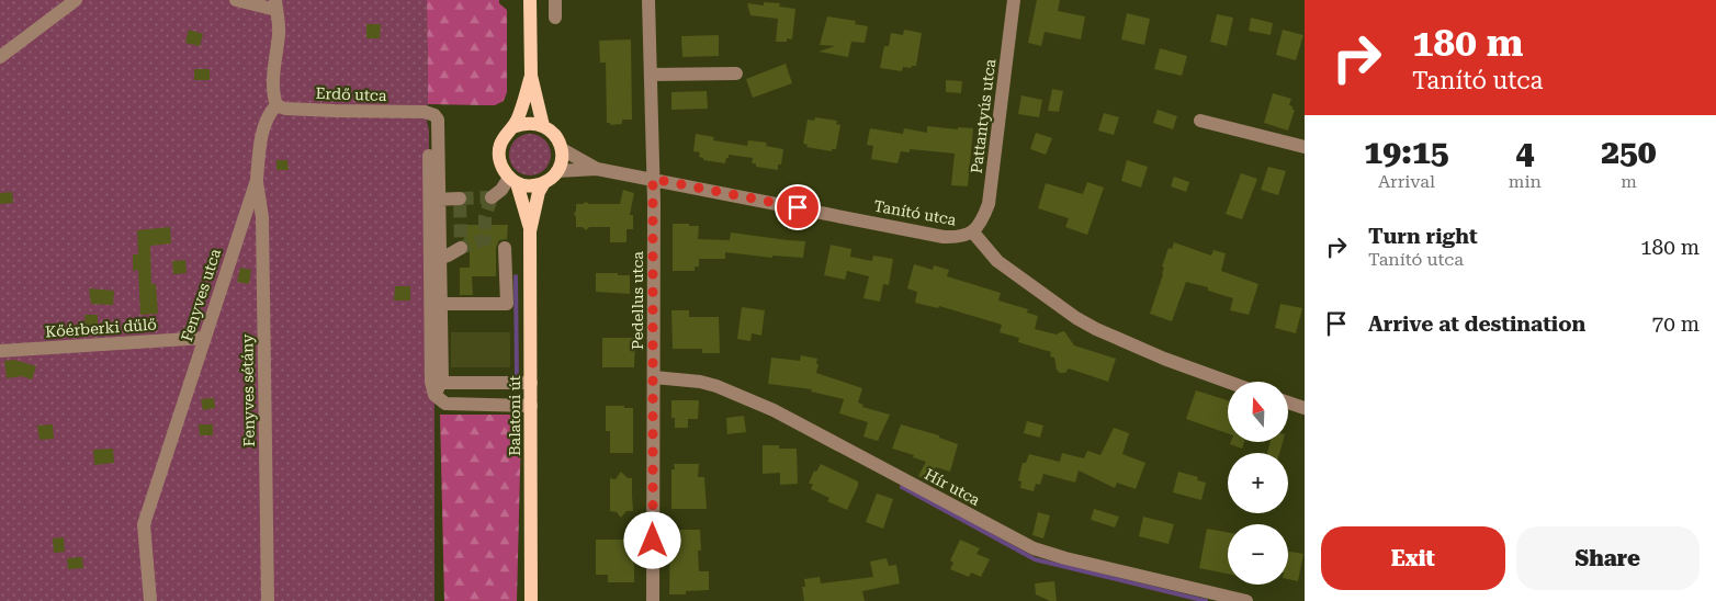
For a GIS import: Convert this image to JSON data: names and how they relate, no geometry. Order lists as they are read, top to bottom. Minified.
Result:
{"streets":{"main road":["Balatoni út"],"street":["Erdő utca","Pattantyús utca","Tanító utca","Fenyves utca","Pedellus utca","Kőérberki dűlő","Fenyves sétány","Hír utca"]},"crossings":[["Erdő utca","Fenyves utca"],["Pattantyús utca","Tanító utca"],["Tanító utca","Pedellus utca"],["Tanító utca","Balatoni út"],["Fenyves utca","Kőérberki dűlő"],["Fenyves utca","Fenyves sétány"],["Pedellus utca","Hír utca"]],"north":"top","page":{"turn":["180 m","Tanító utca"],"eta":["19:15","Arrival","4","min","250","m"],"list":[{"name":"Turn right","note":"Tanító utca","value":"180 m"},{"name":"Arrive at destination","value":"70 m"}],"map_buttons":["+","−"],"buttons":["Exit","Share"]}}
